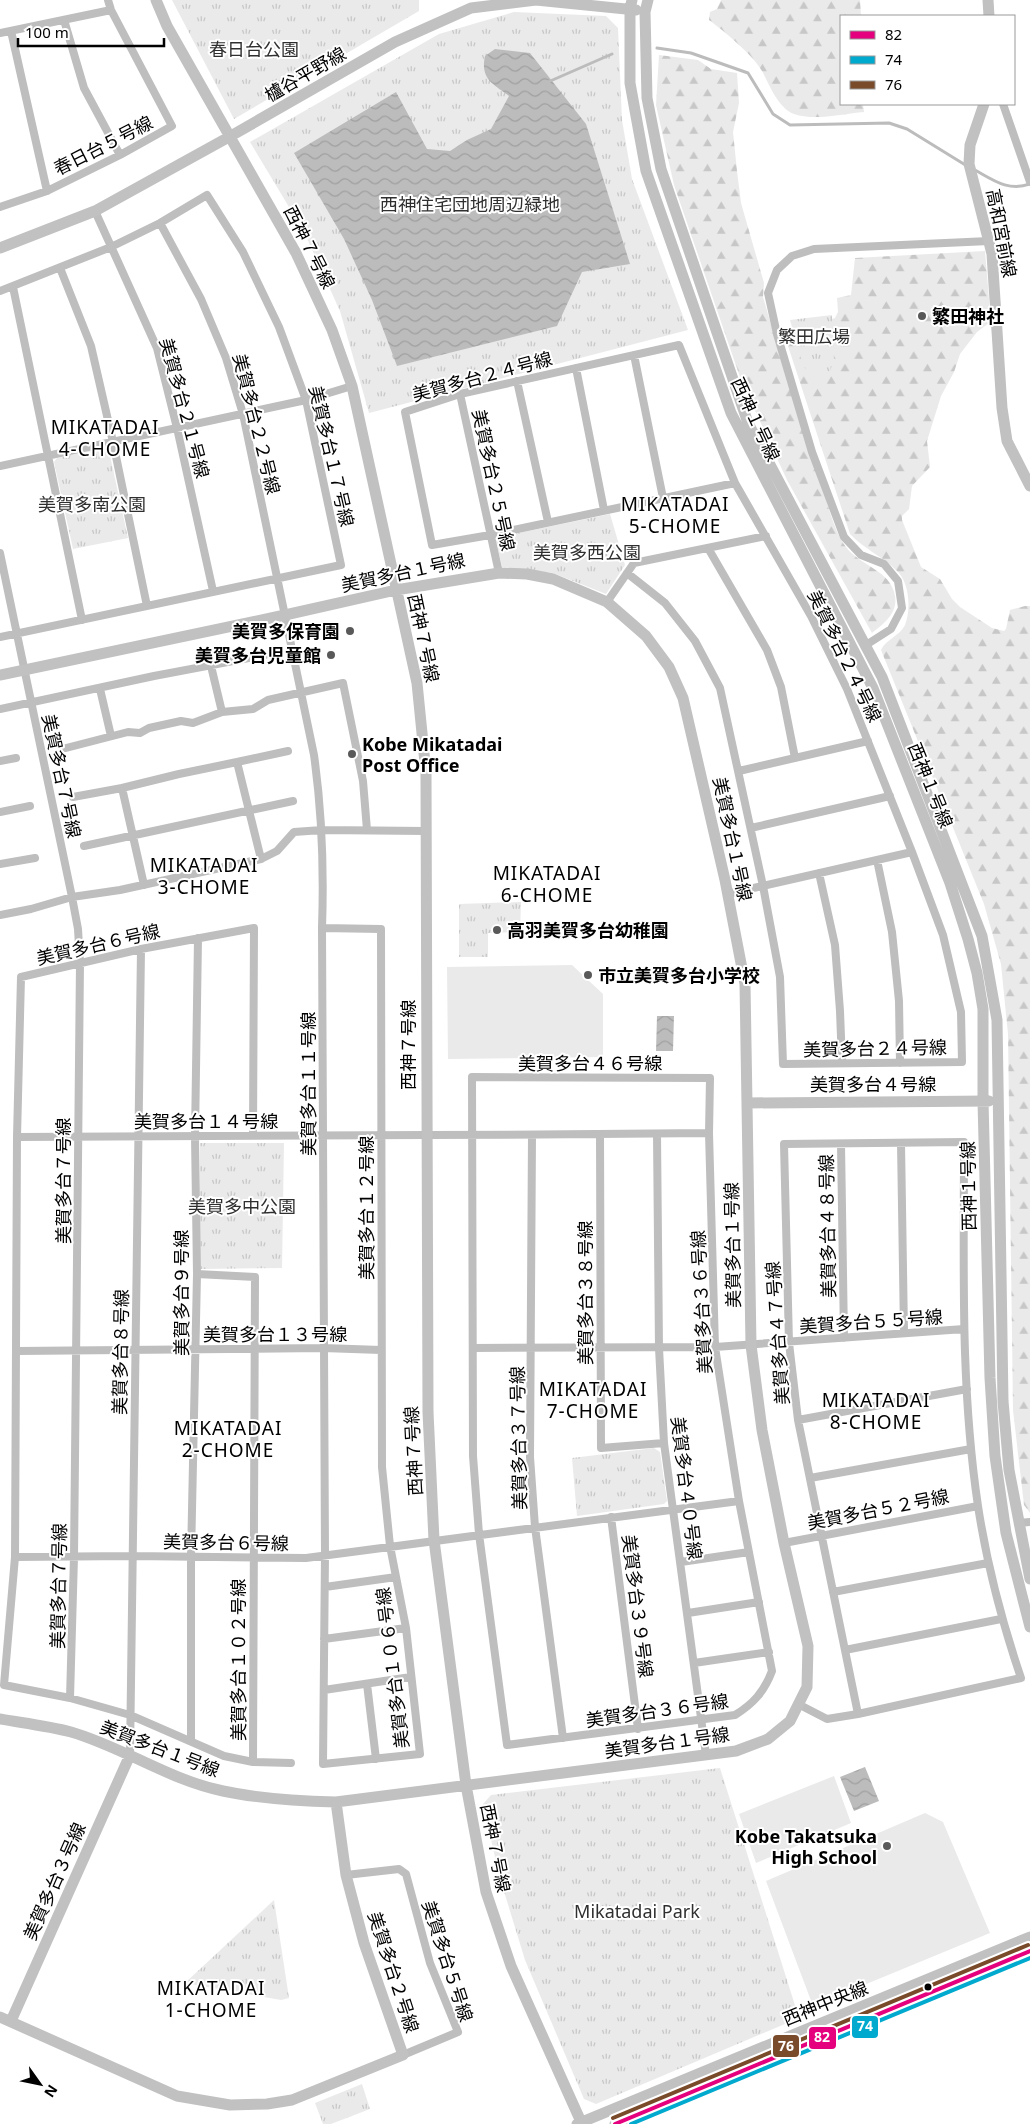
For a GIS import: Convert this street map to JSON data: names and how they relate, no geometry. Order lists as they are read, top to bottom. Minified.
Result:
{"streets":{"street":["櫨谷平野線","春日台５号線","高和宮前線","西神７号線","美賀多台２４号線","美賀多台２１号線","西神１号線","美賀多台２２号線","美賀多台１７号線","美賀多台２５号線","美賀多台１号線","美賀多台７号線","美賀多台６号線","美賀多台４６号線","美賀多台１１号線","美賀多台４号線","美賀多台１４号線","美賀多台１２号線","美賀多台４８号線","美賀多台９号線","美賀多台３８号線","美賀多台３６号線","美賀多台５５号線","美賀多台４７号線","美賀多台１３号線","美賀多台８号線","美賀多台３７号線","美賀多台４０号線","美賀多台５２号線","美賀多台３９号線","美賀多台１０２号線","美賀多台１０６号線","美賀多台３号線","美賀多台５号線","美賀多台２号線","西神中央線"]},"crossings":[["櫨谷平野線","西神７号線"],["櫨谷平野線","美賀多台２１号線"],["櫨谷平野線","西神１号線"],["西神７号線","美賀多台１号線"],["西神７号線","美賀多台６号線"],["西神７号線","美賀多台１４号線"],["西神７号線","西神中央線"],["美賀多台２４号線","美賀多台２５号線"],["美賀多台２１号線","美賀多台１７号線"],["西神１号線","美賀多台４号線"],["美賀多台２２号線","美賀多台１７号線"],["美賀多台２２号線","美賀多台１号線"],["美賀多台２２号線","美賀多台１１号線"],["美賀多台１７号線","美賀多台７号線"],["美賀多台２５号線","美賀多台１号線"],["美賀多台１号線","美賀多台７号線"],["美賀多台１号線","美賀多台１１号線"],["美賀多台１号線","美賀多台４号線"],["美賀多台１号線","美賀多台５５号線"],["美賀多台１号線","美賀多台８号線"],["美賀多台１号線","美賀多台４０号線"],["美賀多台１号線","美賀多台５２号線"],["美賀多台１号線","美賀多台３号線"],["美賀多台１号線","美賀多台２号線"],["美賀多台７号線","美賀多台６号線"],["美賀多台７号線","美賀多台１４号線"],["美賀多台７号線","美賀多台１３号線"],["美賀多台６号線","美賀多台１１号線"],["美賀多台６号線","美賀多台１４号線"],["美賀多台６号線","美賀多台１２号線"],["美賀多台６号線","美賀多台９号線"],["美賀多台６号線","美賀多台３６号線"],["美賀多台６号線","美賀多台１３号線"],["美賀多台６号線","美賀多台８号線"],["美賀多台６号線","美賀多台３７号線"],["美賀多台６号線","美賀多台４０号線"],["美賀多台６号線","美賀多台３９号線"],["美賀多台６号線","美賀多台１０２号線"],["美賀多台６号線","美賀多台１０６号線"],["美賀多台４６号線","美賀多台３６号線"],["美賀多台１１号線","美賀多台１４号線"],["美賀多台１１号線","美賀多台１２号線"],["美賀多台１１号線","美賀多台１３号線"],["美賀多台１１号線","美賀多台１０６号線"],["美賀多台１４号線","美賀多台１２号線"],["美賀多台１４号線","美賀多台９号線"],["美賀多台１４号線","美賀多台８号線"],["美賀多台１２号線","美賀多台１３号線"],["美賀多台１２号線","美賀多台１０６号線"],["美賀多台４８号線","美賀多台５５号線"],["美賀多台４８号線","美賀多台４７号線"],["美賀多台９号線","美賀多台１３号線"],["美賀多台９号線","美賀多台１０２号線"],["美賀多台３８号線","美賀多台５５号線"],["美賀多台３８号線","美賀多台４０号線"],["美賀多台３６号線","美賀多台５５号線"],["美賀多台３６号線","美賀多台３７号線"],["美賀多台３６号線","美賀多台４０号線"],["美賀多台３６号線","美賀多台３９号線"],["美賀多台５５号線","美賀多台４７号線"],["美賀多台５５号線","美賀多台３７号線"],["美賀多台５５号線","美賀多台４０号線"],["美賀多台４７号線","美賀多台５２号線"],["美賀多台１３号線","美賀多台８号線"],["美賀多台１３号線","美賀多台１０２号線"],["美賀多台８号線","美賀多台１０２号線"],["美賀多台８号線","美賀多台３号線"],["美賀多台３号線","美賀多台２号線"],["美賀多台５号線","美賀多台２号線"]],"districts":["MIKATADAI 4-CHOME","MIKATADAI 5-CHOME","MIKATADAI 3-CHOME","MIKATADAI 6-CHOME","MIKATADAI 7-CHOME","MIKATADAI 8-CHOME","MIKATADAI 2-CHOME","MIKATADAI 1-CHOME"],"parks":["春日台公園","西神住宅団地周辺緑地","繁田広場","美賀多南公園","美賀多西公園","美賀多中公園","Mikatadai Park"],"places":["繁田神社","美賀多保育園","美賀多台児童館","Kobe Mikatadai Post Office","高羽美賀多台幼稚園","市立美賀多台小学校","Kobe Takatsuka High School"],"lines":["transit line 76","transit line 82","transit line 74"],"legend":["82","74","76"],"scale_bar":"100 m","north":"bottom right"}
